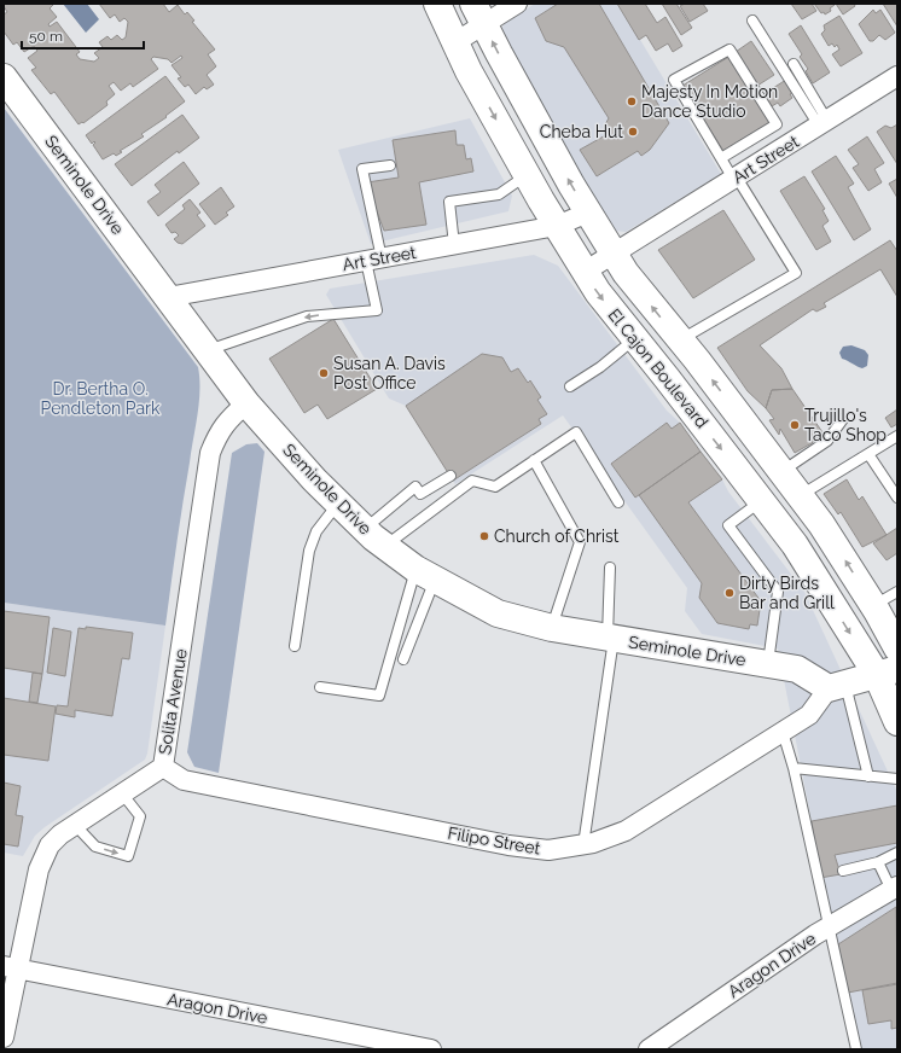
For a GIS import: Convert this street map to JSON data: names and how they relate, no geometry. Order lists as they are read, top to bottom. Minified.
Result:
{"streets":{"main road":["Seminole Drive","El Cajon Boulevard"],"street":["Art Street","Solita Avenue","Filipo Street","Aragon Drive"]},"crossings":[["Art Street","Seminole Drive"],["Art Street","El Cajon Boulevard"],["Seminole Drive","Solita Avenue"],["Seminole Drive","Filipo Street"],["Solita Avenue","Filipo Street"],["Solita Avenue","Aragon Drive"]],"parks":["Dr. Bertha O. Pendleton Park"],"places":["Majesty In Motion Dance Studio","Cheba Hut","Susan A. Davis Post Office","Trujillo's Taco Shop","Church of Christ","Dirty Birds Bar and Grill"],"scale_bar":"50 m"}
